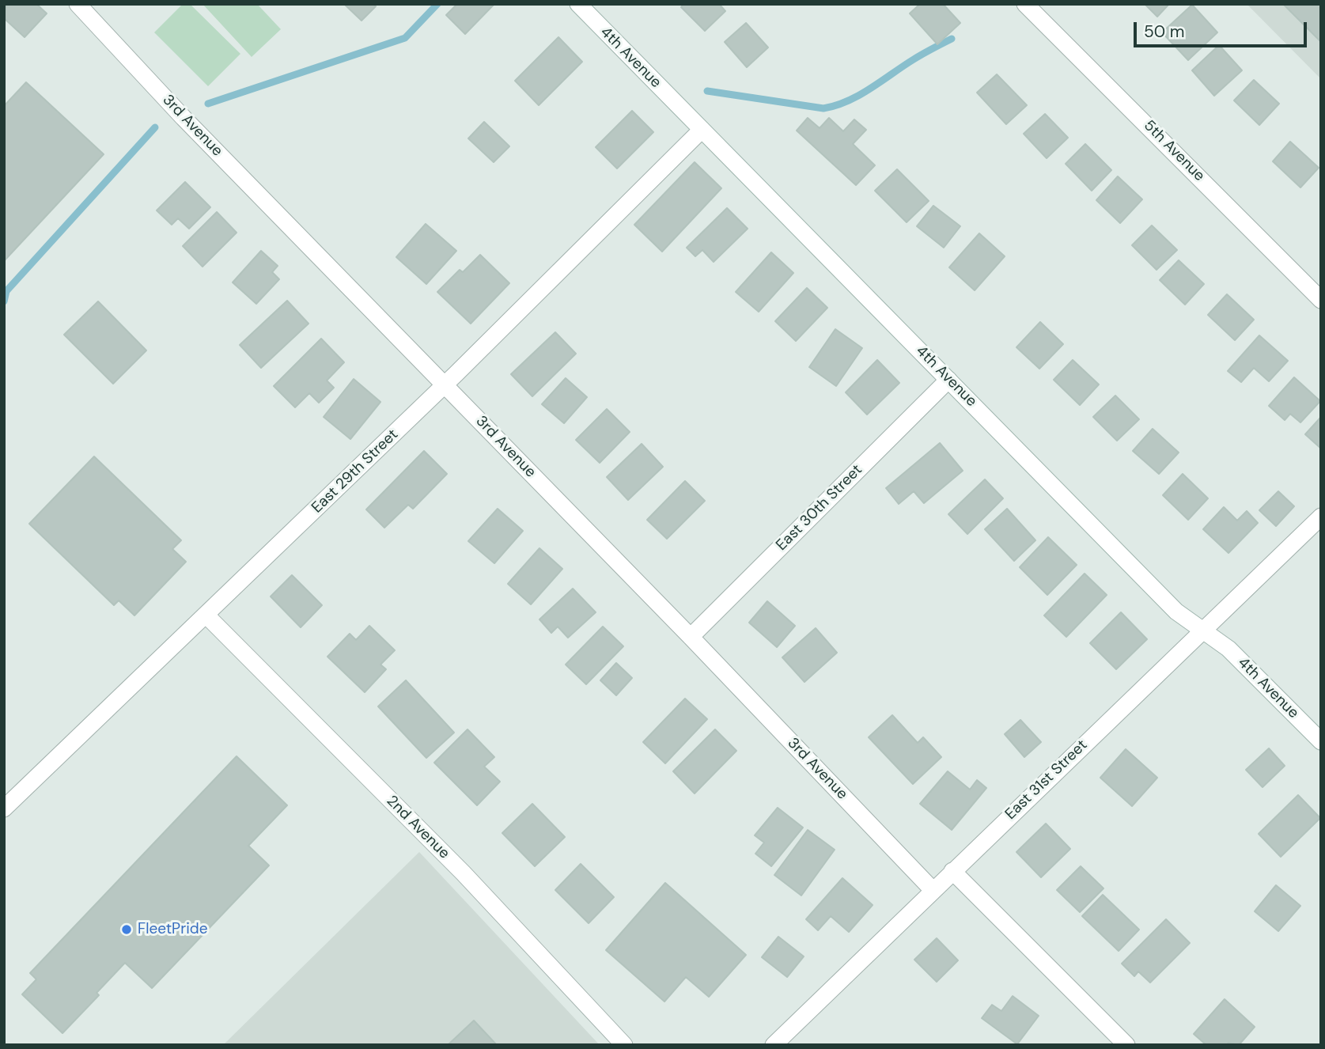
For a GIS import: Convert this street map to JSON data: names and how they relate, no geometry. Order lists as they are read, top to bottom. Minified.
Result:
{"streets":{"street":["4th Avenue","3rd Avenue","5th Avenue","East 29th Street","East 30th Street","East 31st Street","2nd Avenue"]},"crossings":[["4th Avenue","East 29th Street"],["4th Avenue","East 30th Street"],["4th Avenue","East 31st Street"],["3rd Avenue","East 29th Street"],["3rd Avenue","East 30th Street"],["3rd Avenue","East 31st Street"],["East 29th Street","2nd Avenue"]],"places":["FleetPride"],"scale_bar":"50 m"}
